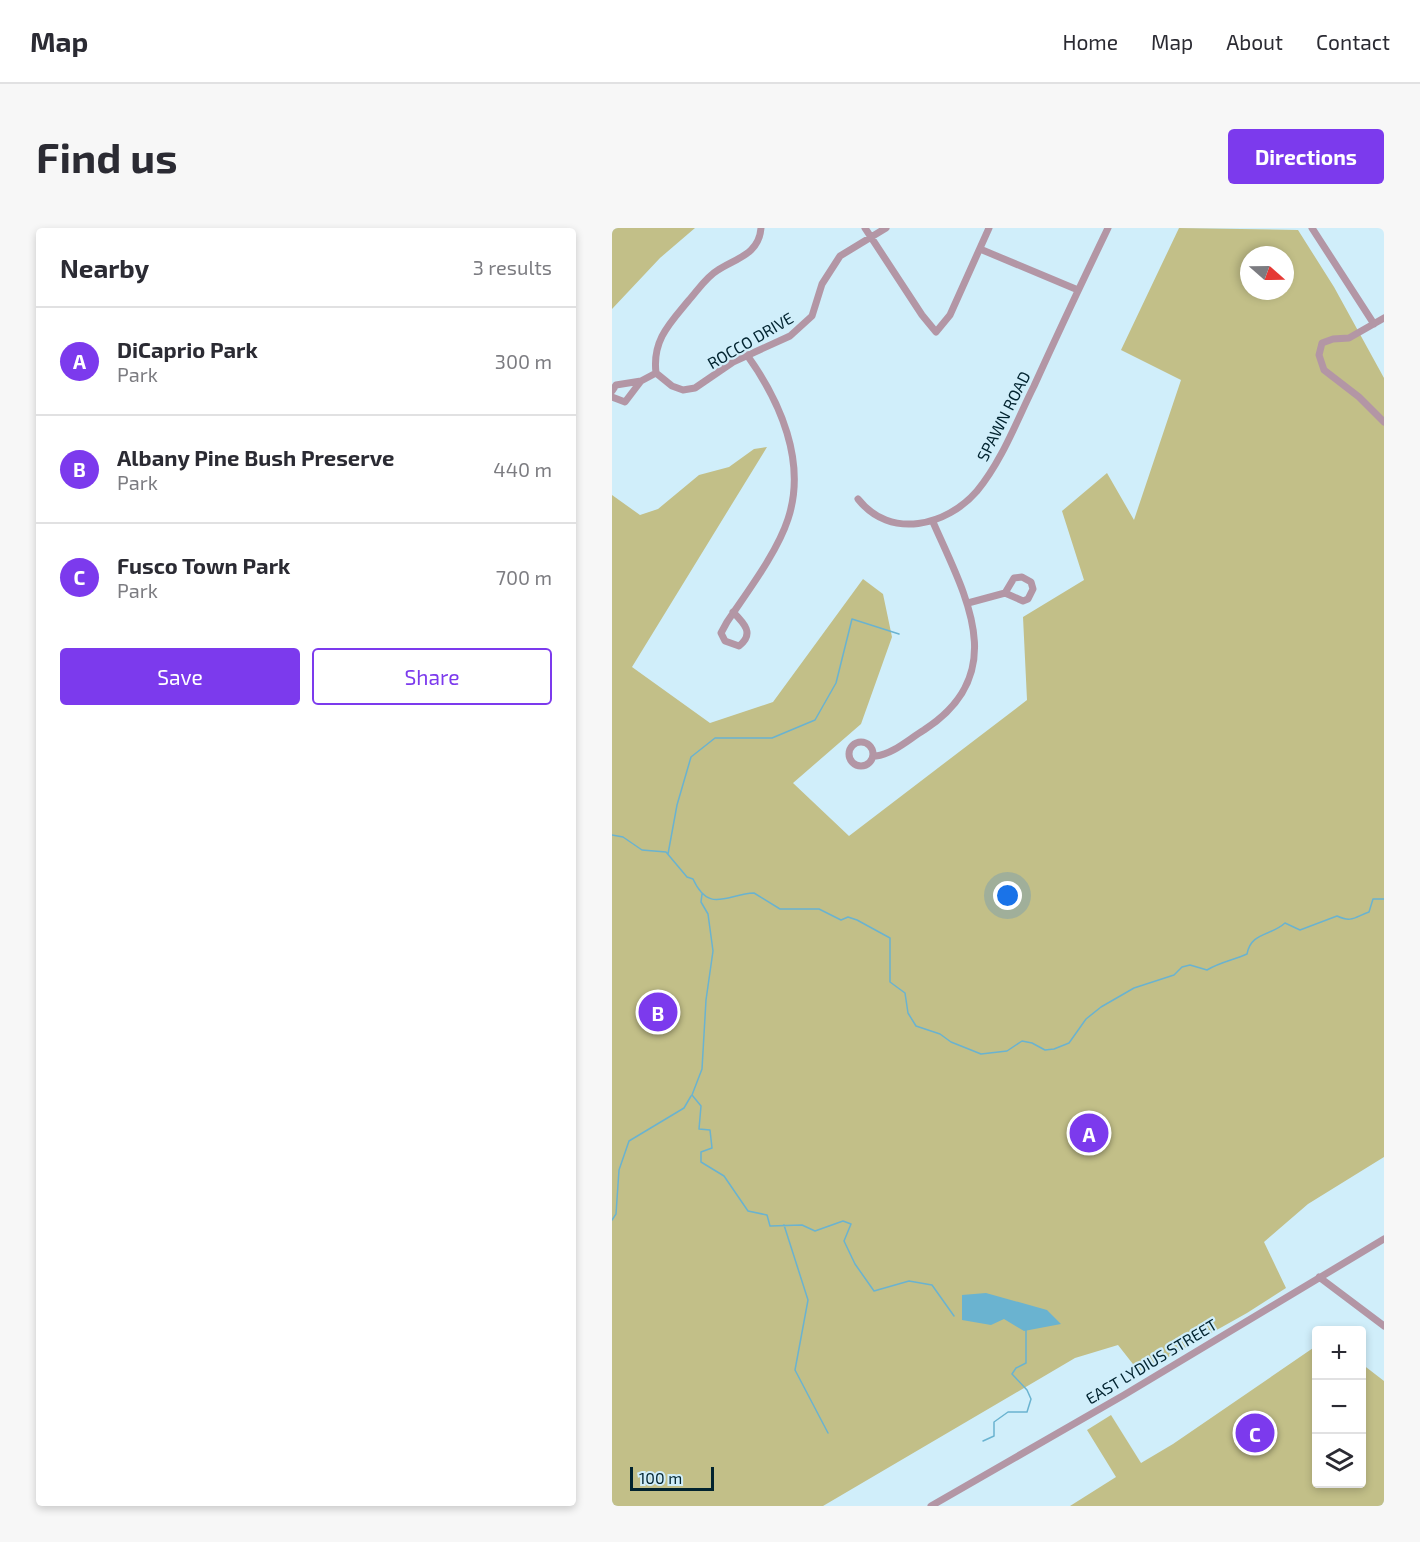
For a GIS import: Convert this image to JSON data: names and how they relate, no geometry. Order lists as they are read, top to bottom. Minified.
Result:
{"streets":{"street":["ROCCO DRIVE","SPAWN ROAD","EAST LYDIUS STREET"]},"scale_bar":"100 m","north":"right","page":{"header":"Map","nav":["Home","Map","About","Contact"],"buttons":["Directions",["Save","Share"]],"title":"Find us","heading":["Nearby","3 results"],"list":[{"mark":"A","name":"DiCaprio Park","note":"Park","value":"300 m"},{"mark":"B","name":"Albany Pine Bush Preserve","note":"Park","value":"440 m"},{"mark":"C","name":"Fusco Town Park","note":"Park","value":"700 m"}],"pins":["B","A","C"],"map_buttons":["+","−"],"scale":"100 m"}}
